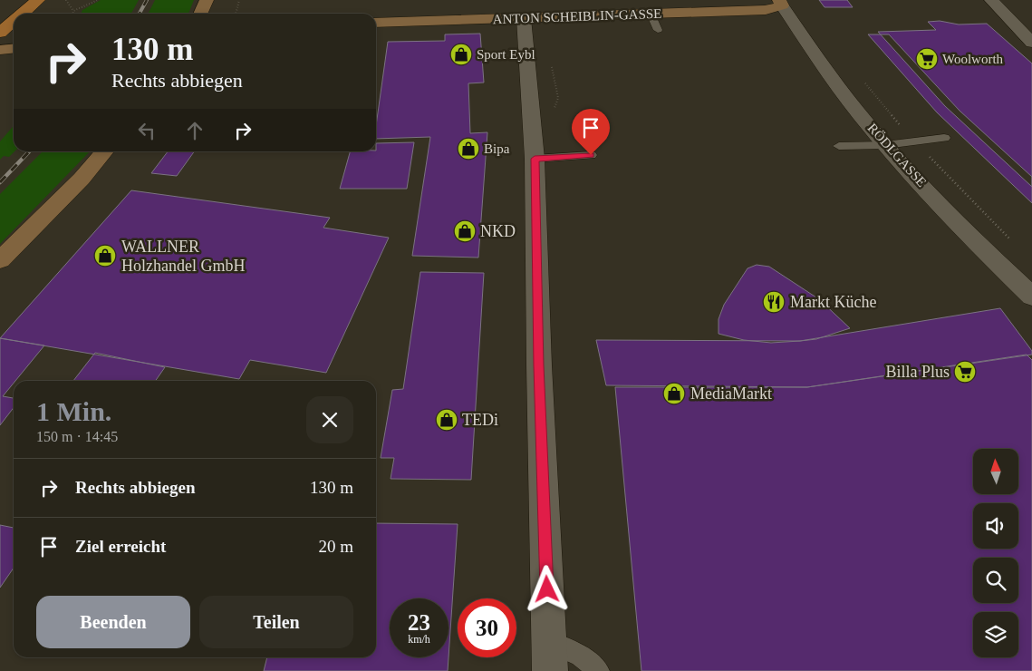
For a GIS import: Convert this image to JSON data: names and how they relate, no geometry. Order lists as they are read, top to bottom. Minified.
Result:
{"streets":{"street":["ANTON SCHEIBLIN-GASSE","RÖDLGASSE"]},"crossings":[["ANTON SCHEIBLIN-GASSE","RÖDLGASSE"]],"places":{"shop":["Sport Eybl","Bipa","NKD","WALLNER Holzhandel GmbH","MediaMarkt","TEDi"],"supermarket":["Woolworth","Billa Plus"],"restaurant":["Markt Küche"]},"north":"top","page":{"turn":["130 m","Rechts abbiegen"],"heading":["1 Min.","150 m · 14:45"],"list":[{"name":"Rechts abbiegen","value":"130 m"},{"name":"Ziel erreicht","value":"20 m"}],"buttons":["Beenden","Teilen"],"speed":"23 km/h","limit":"30"}}
